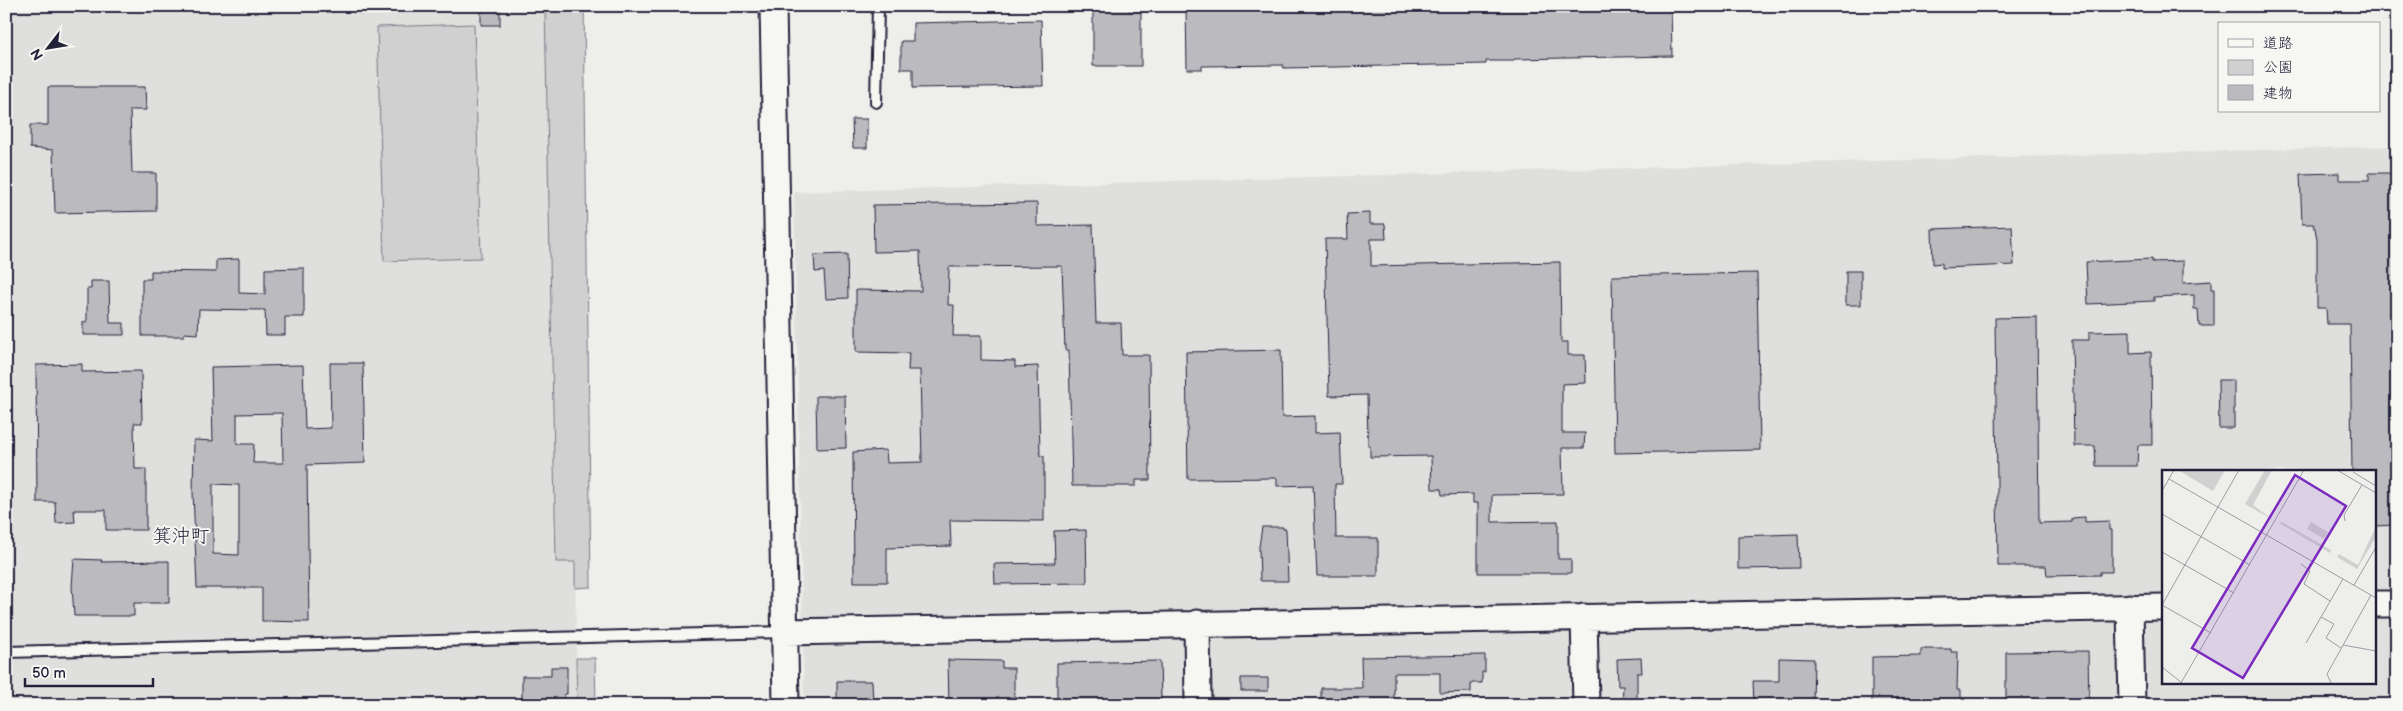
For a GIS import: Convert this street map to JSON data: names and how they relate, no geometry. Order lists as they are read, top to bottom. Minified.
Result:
{"districts":["箕沖町"],"legend":["道路","公園","建物"],"scale_bar":"50 m","north":"bottom left"}
